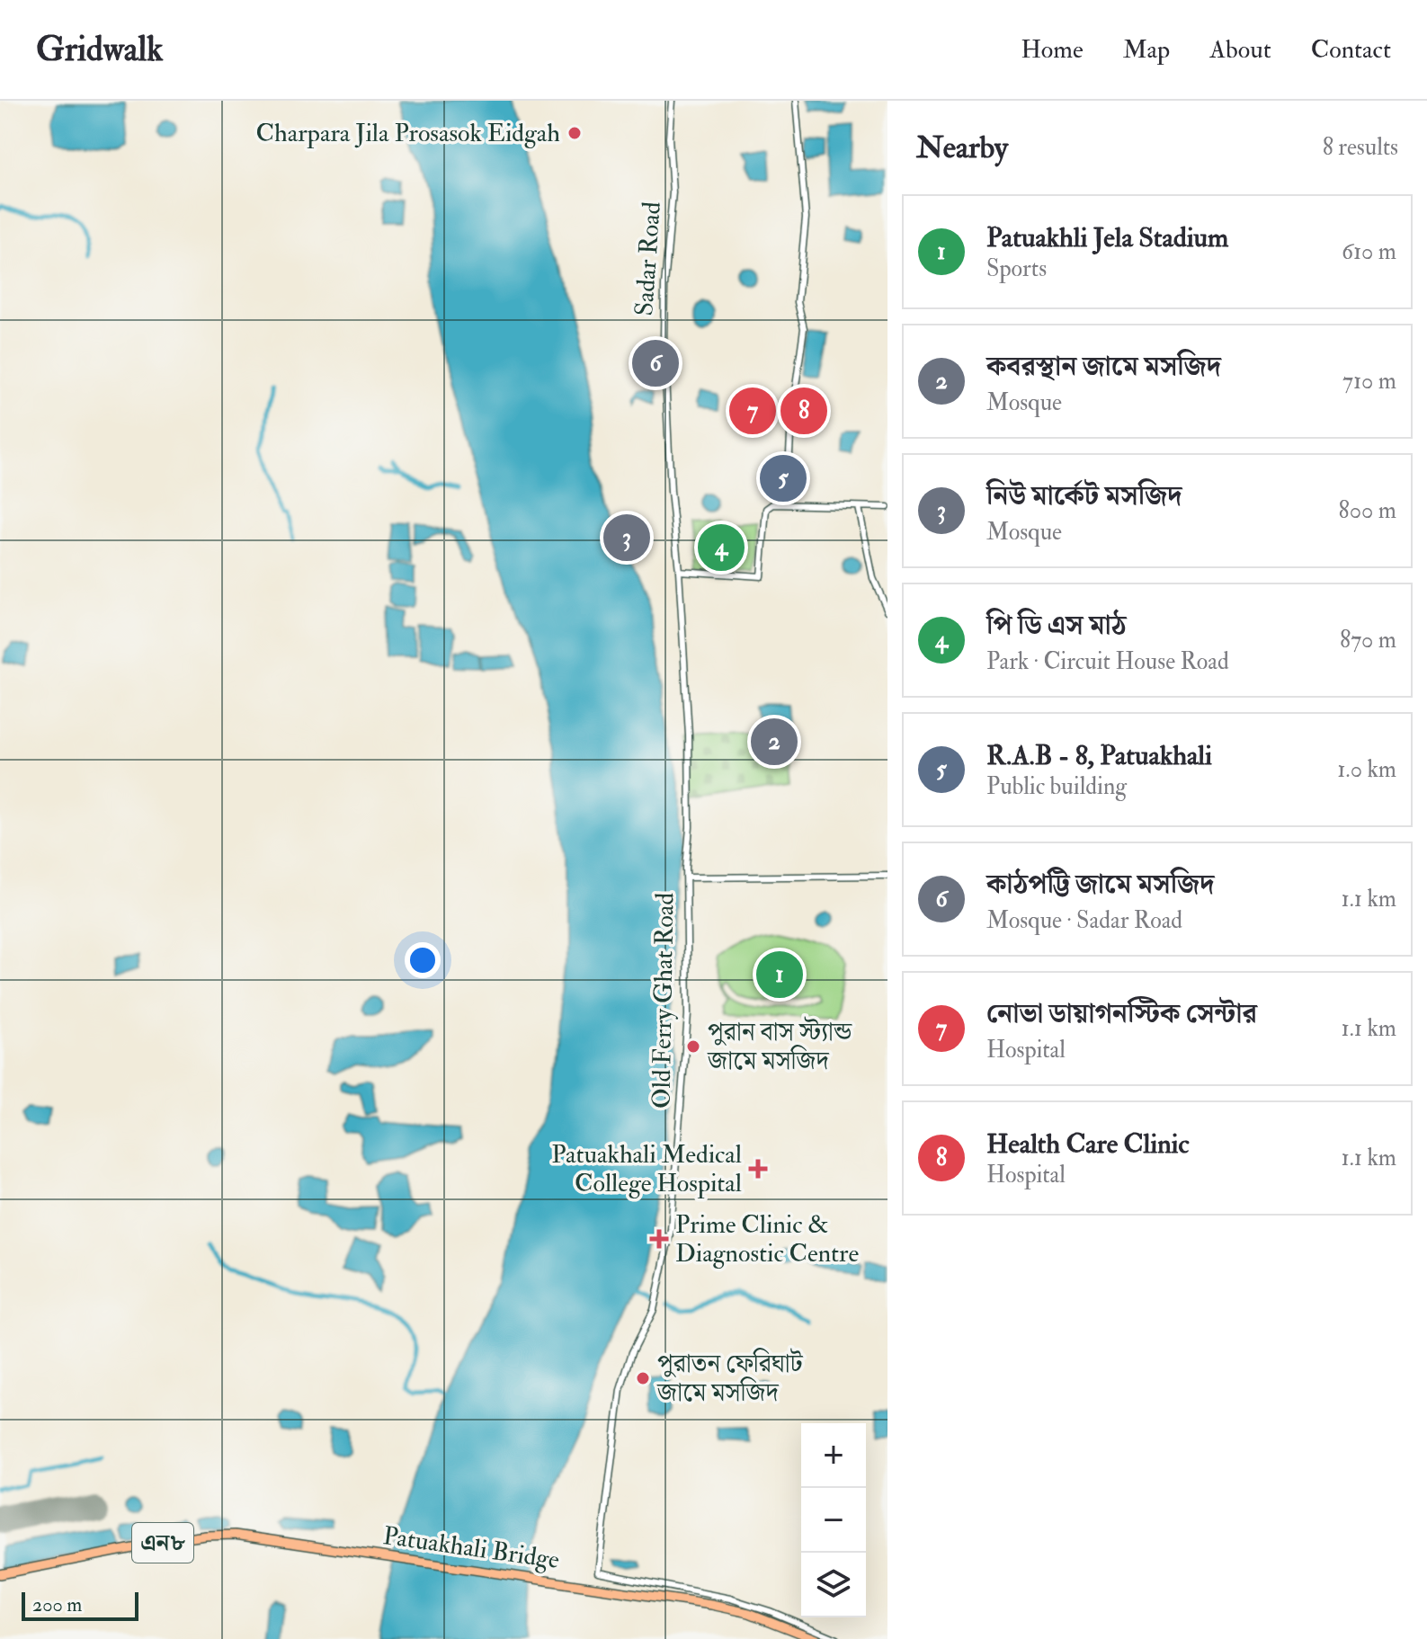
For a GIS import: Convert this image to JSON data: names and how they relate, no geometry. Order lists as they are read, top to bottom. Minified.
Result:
{"streets":{"highway":["এন৮","Patuakhali Bridge"],"street":["Sadar Road","Old Ferry Ghat Road"]},"crossings":[["Sadar Road","Old Ferry Ghat Road"]],"places":{"other":["Charpara Jila Prosasok Eidgah","পুরান বাস স্ট্যান্ড জামে মসজিদ","পুরাতন ফেরিঘাট জামে মসজিদ"],"health":["Patuakhali Medical College Hospital","Prime Clinic & Diagnostic Centre"]},"scale_bar":"200 m","page":{"header":"Gridwalk","nav":["Home","Map","About","Contact"],"heading":["Nearby","8 results"],"list":[{"mark":"1","name":"Patuakhli Jela Stadium","note":"Sports","value":"610 m"},{"mark":"2","name":"কবরস্থান জামে মসজিদ","note":"Mosque","value":"710 m"},{"mark":"3","name":"নিউ মার্কেট মসজিদ","note":"Mosque","value":"800 m"},{"mark":"4","name":"পি ডি এস মাঠ","note":"Park · Circuit House Road","value":"870 m"},{"mark":"5","name":"R.A.B - 8, Patuakhali","note":"Public building","value":"1.0 km"},{"mark":"6","name":"কাঠপট্টি জামে মসজিদ","note":"Mosque · Sadar Road","value":"1.1 km"},{"mark":"7","name":"নোভা ডায়াগনস্টিক সেন্টার","note":"Hospital","value":"1.1 km"},{"mark":"8","name":"Health Care Clinic","note":"Hospital","value":"1.1 km"}],"pins":["6","7","8","5","3","4","2","1"],"map_buttons":["+","−"],"scale":"200 m"}}
